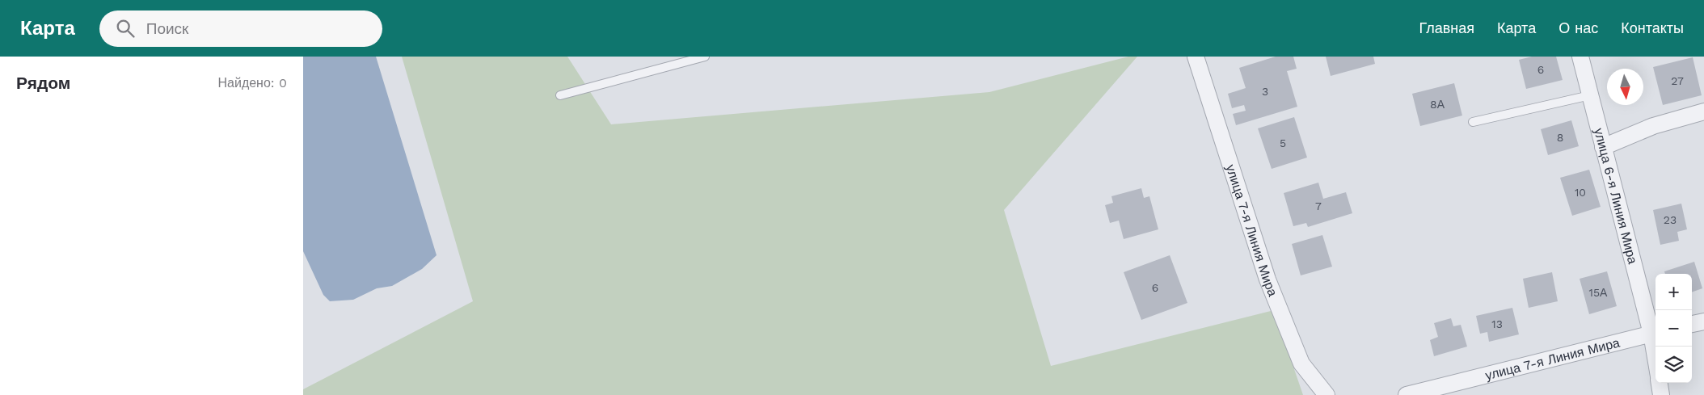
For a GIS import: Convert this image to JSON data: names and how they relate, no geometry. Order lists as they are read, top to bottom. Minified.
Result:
{"streets":{"street":["улица 6-я Линия Мира","улица 7-я Линия Мира"]},"crossings":[["улица 6-я Линия Мира","улица 7-я Линия Мира"]],"house_numbers":["6","27","3","8А","8","5","10","7","23","6","15А","13"],"north":"bottom","page":{"header":"Карта","search":"Поиск","nav":["Главная","Карта","О нас","Контакты"],"heading":["Рядом","Найдено: 0"],"map_buttons":["+","−"]}}
